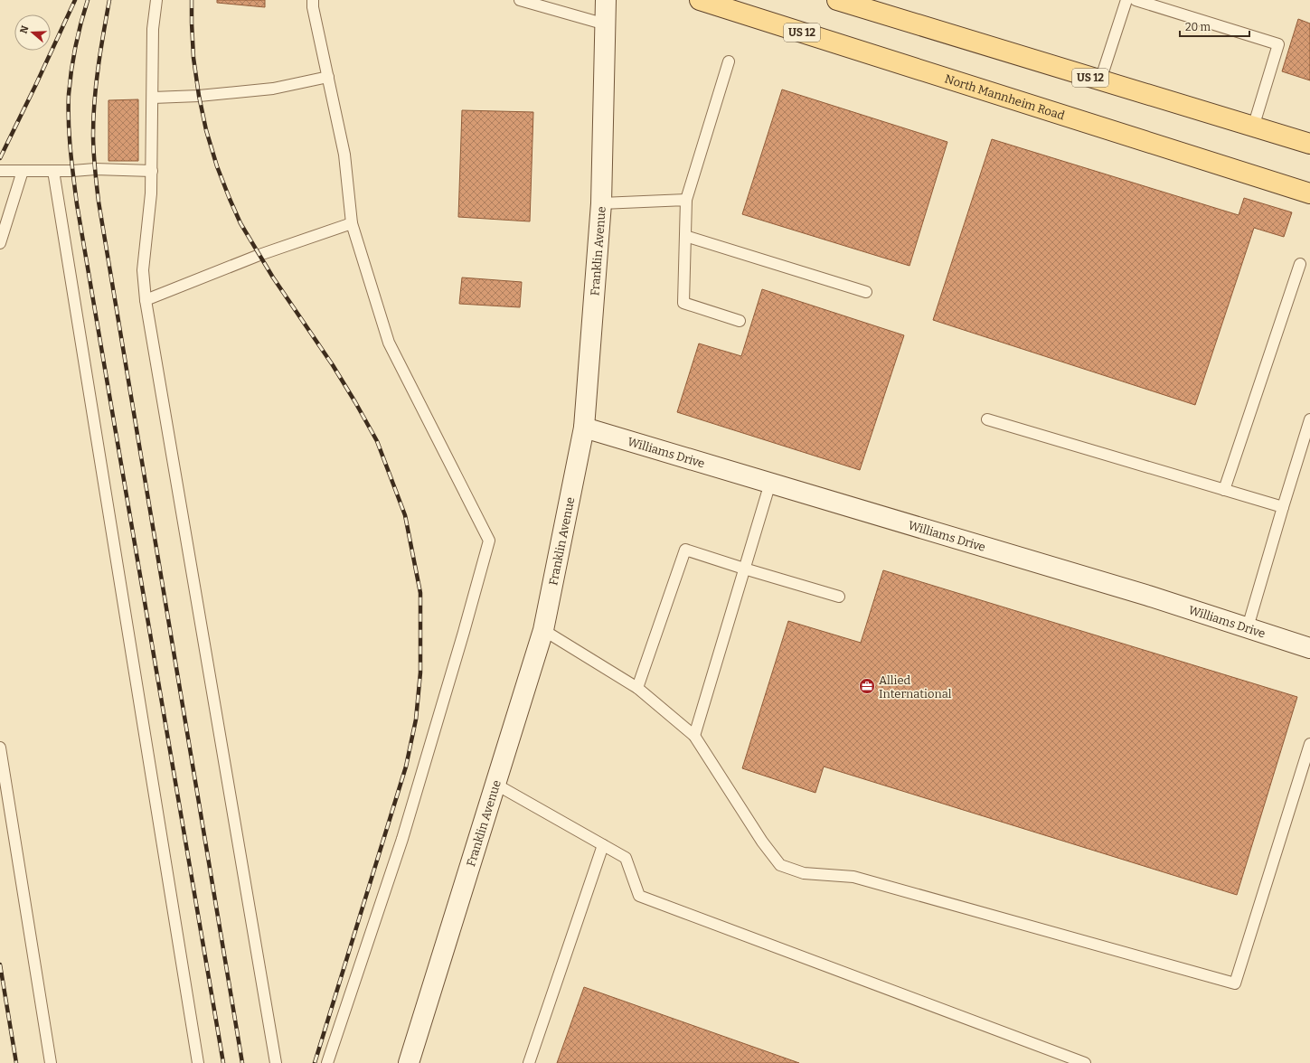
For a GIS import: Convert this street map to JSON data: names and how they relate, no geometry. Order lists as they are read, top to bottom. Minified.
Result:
{"streets":{"main road":["US 12","North Mannheim Road","Franklin Avenue","Williams Drive"]},"crossings":[["Franklin Avenue","Williams Drive"]],"places":{"office":["Allied International"]},"scale_bar":"20 m","north":"left"}
